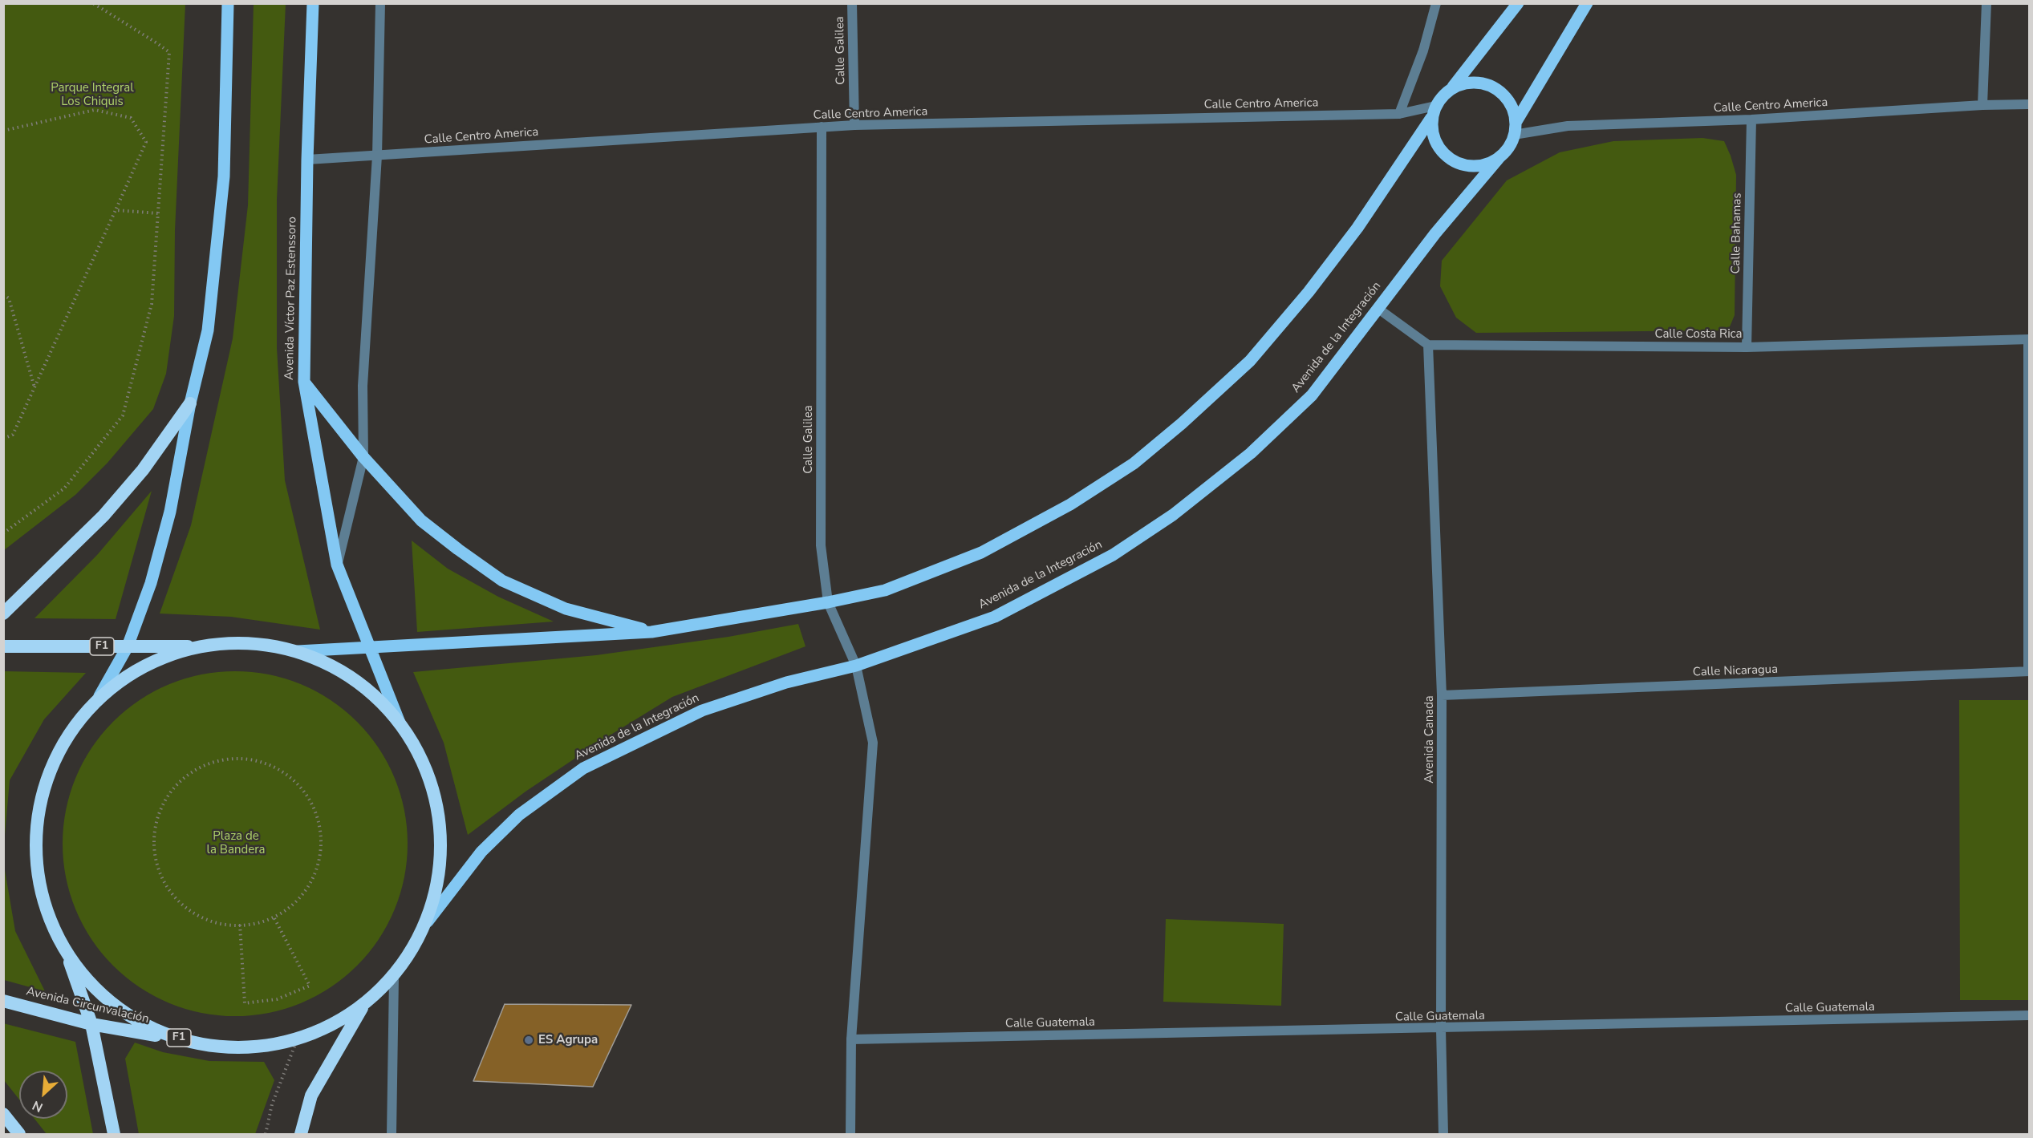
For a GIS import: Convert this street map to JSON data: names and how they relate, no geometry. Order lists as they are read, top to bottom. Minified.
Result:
{"streets":{"highway":["F1","Avenida Circunvalación"],"main road":["Avenida Víctor Paz Estenssoro","Avenida de la Integración"],"street":["Calle Galilea","Calle Centro America","Calle Bahamas","Calle Costa Rica","Calle Nicaragua","Avenida Canada","Calle Guatemala"]},"crossings":[["Calle Galilea","Calle Centro America"],["Calle Galilea","Avenida de la Integración"],["Calle Galilea","Calle Guatemala"],["Calle Centro America","Calle Bahamas"],["Calle Centro America","Avenida Víctor Paz Estenssoro"],["Calle Centro America","Avenida de la Integración"],["Calle Bahamas","Calle Costa Rica"],["Avenida Víctor Paz Estenssoro","F1"],["Calle Costa Rica","Avenida Canada"],["Avenida de la Integración","F1"],["F1","Avenida Circunvalación"],["Calle Nicaragua","Avenida Canada"],["Avenida Canada","Calle Guatemala"]],"parks":["Parque Integral Los Chiquis","Plaza de la Bandera"],"places":["ES Agrupa"],"north":"bottom left"}
